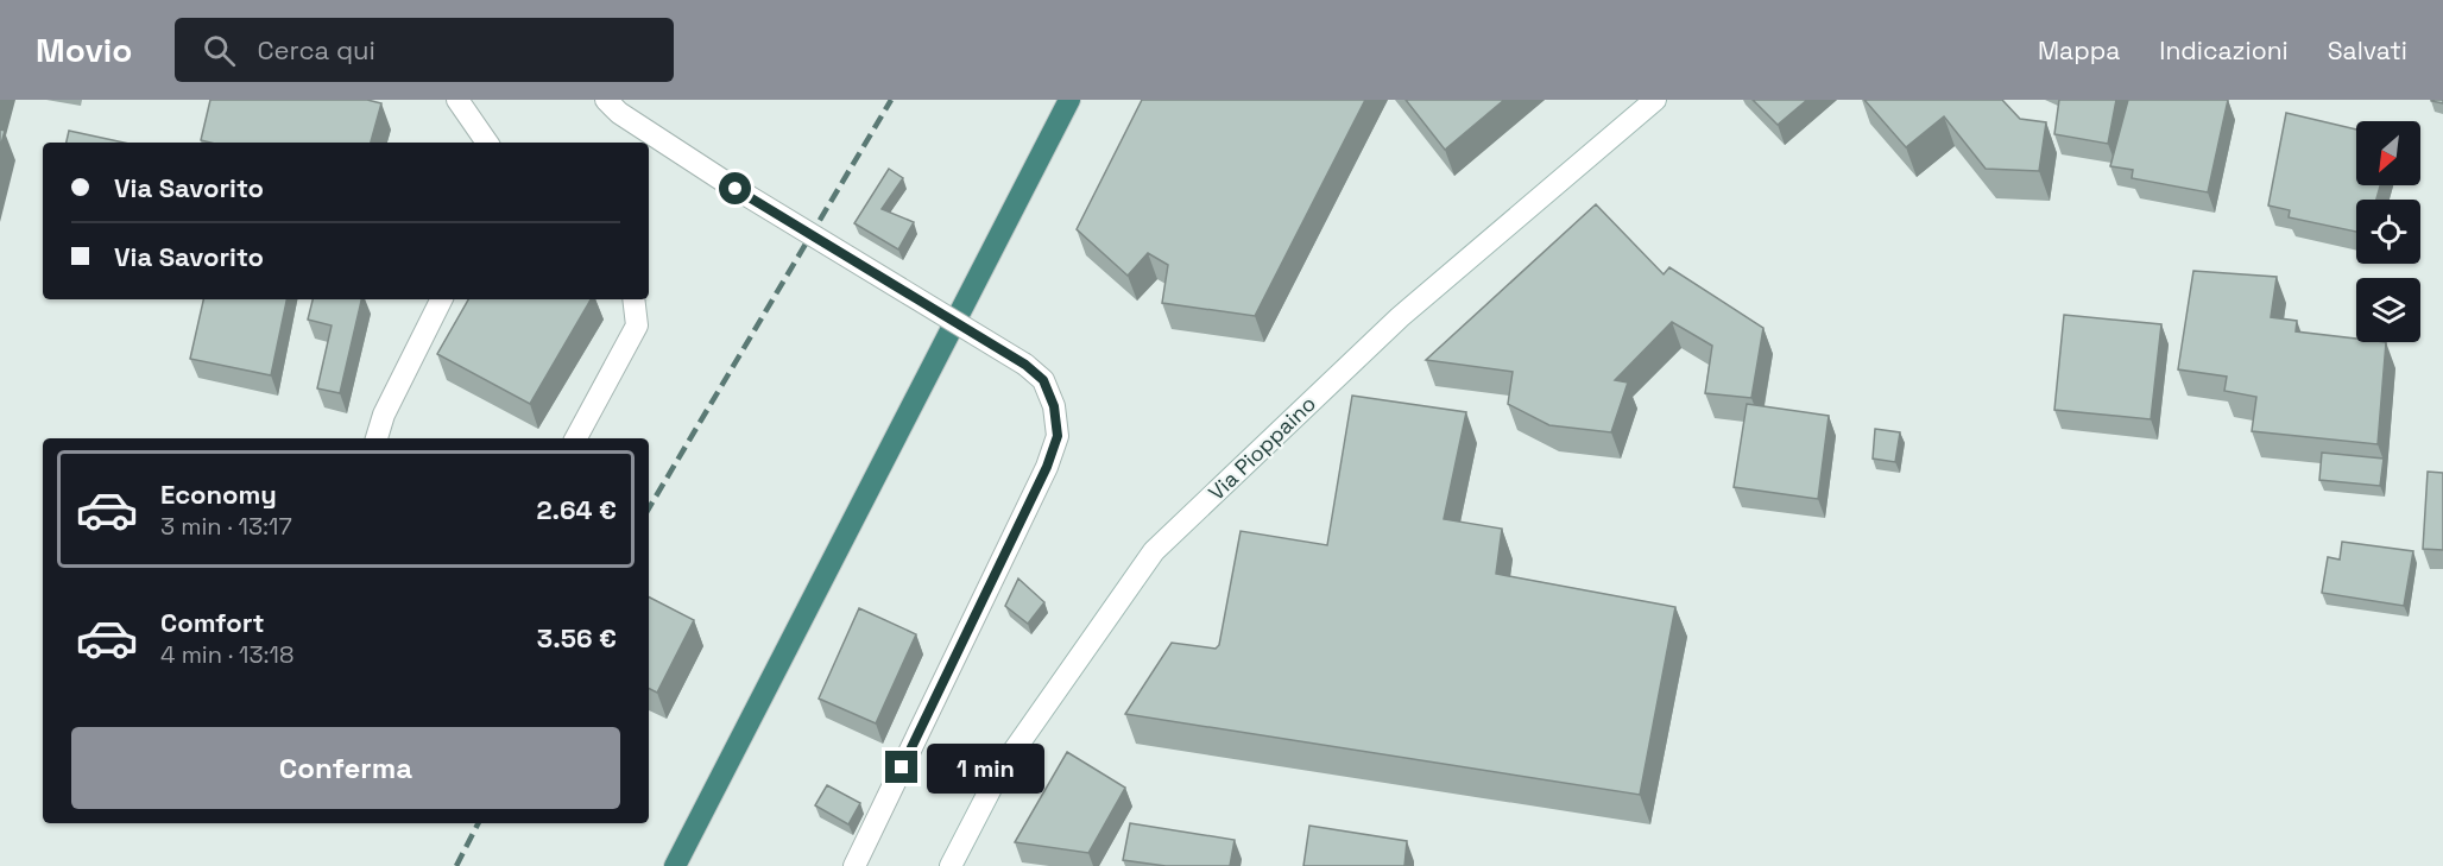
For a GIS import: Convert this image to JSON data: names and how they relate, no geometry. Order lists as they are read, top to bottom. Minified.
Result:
{"streets":{"street":["Via Pioppaino"]},"north":"bottom left","page":{"header":"Movio","search":"Cerca qui","nav":["Mappa","Indicazioni","Salvati"],"banner":["Via Savorito","Via Savorito"],"list":[{"name":"Economy","note":"3 min · 13:17","value":"2.64 €"},{"name":"Comfort","note":"4 min · 13:18","value":"3.56 €"}],"buttons":"Conferma","bubble":"1 min"}}
